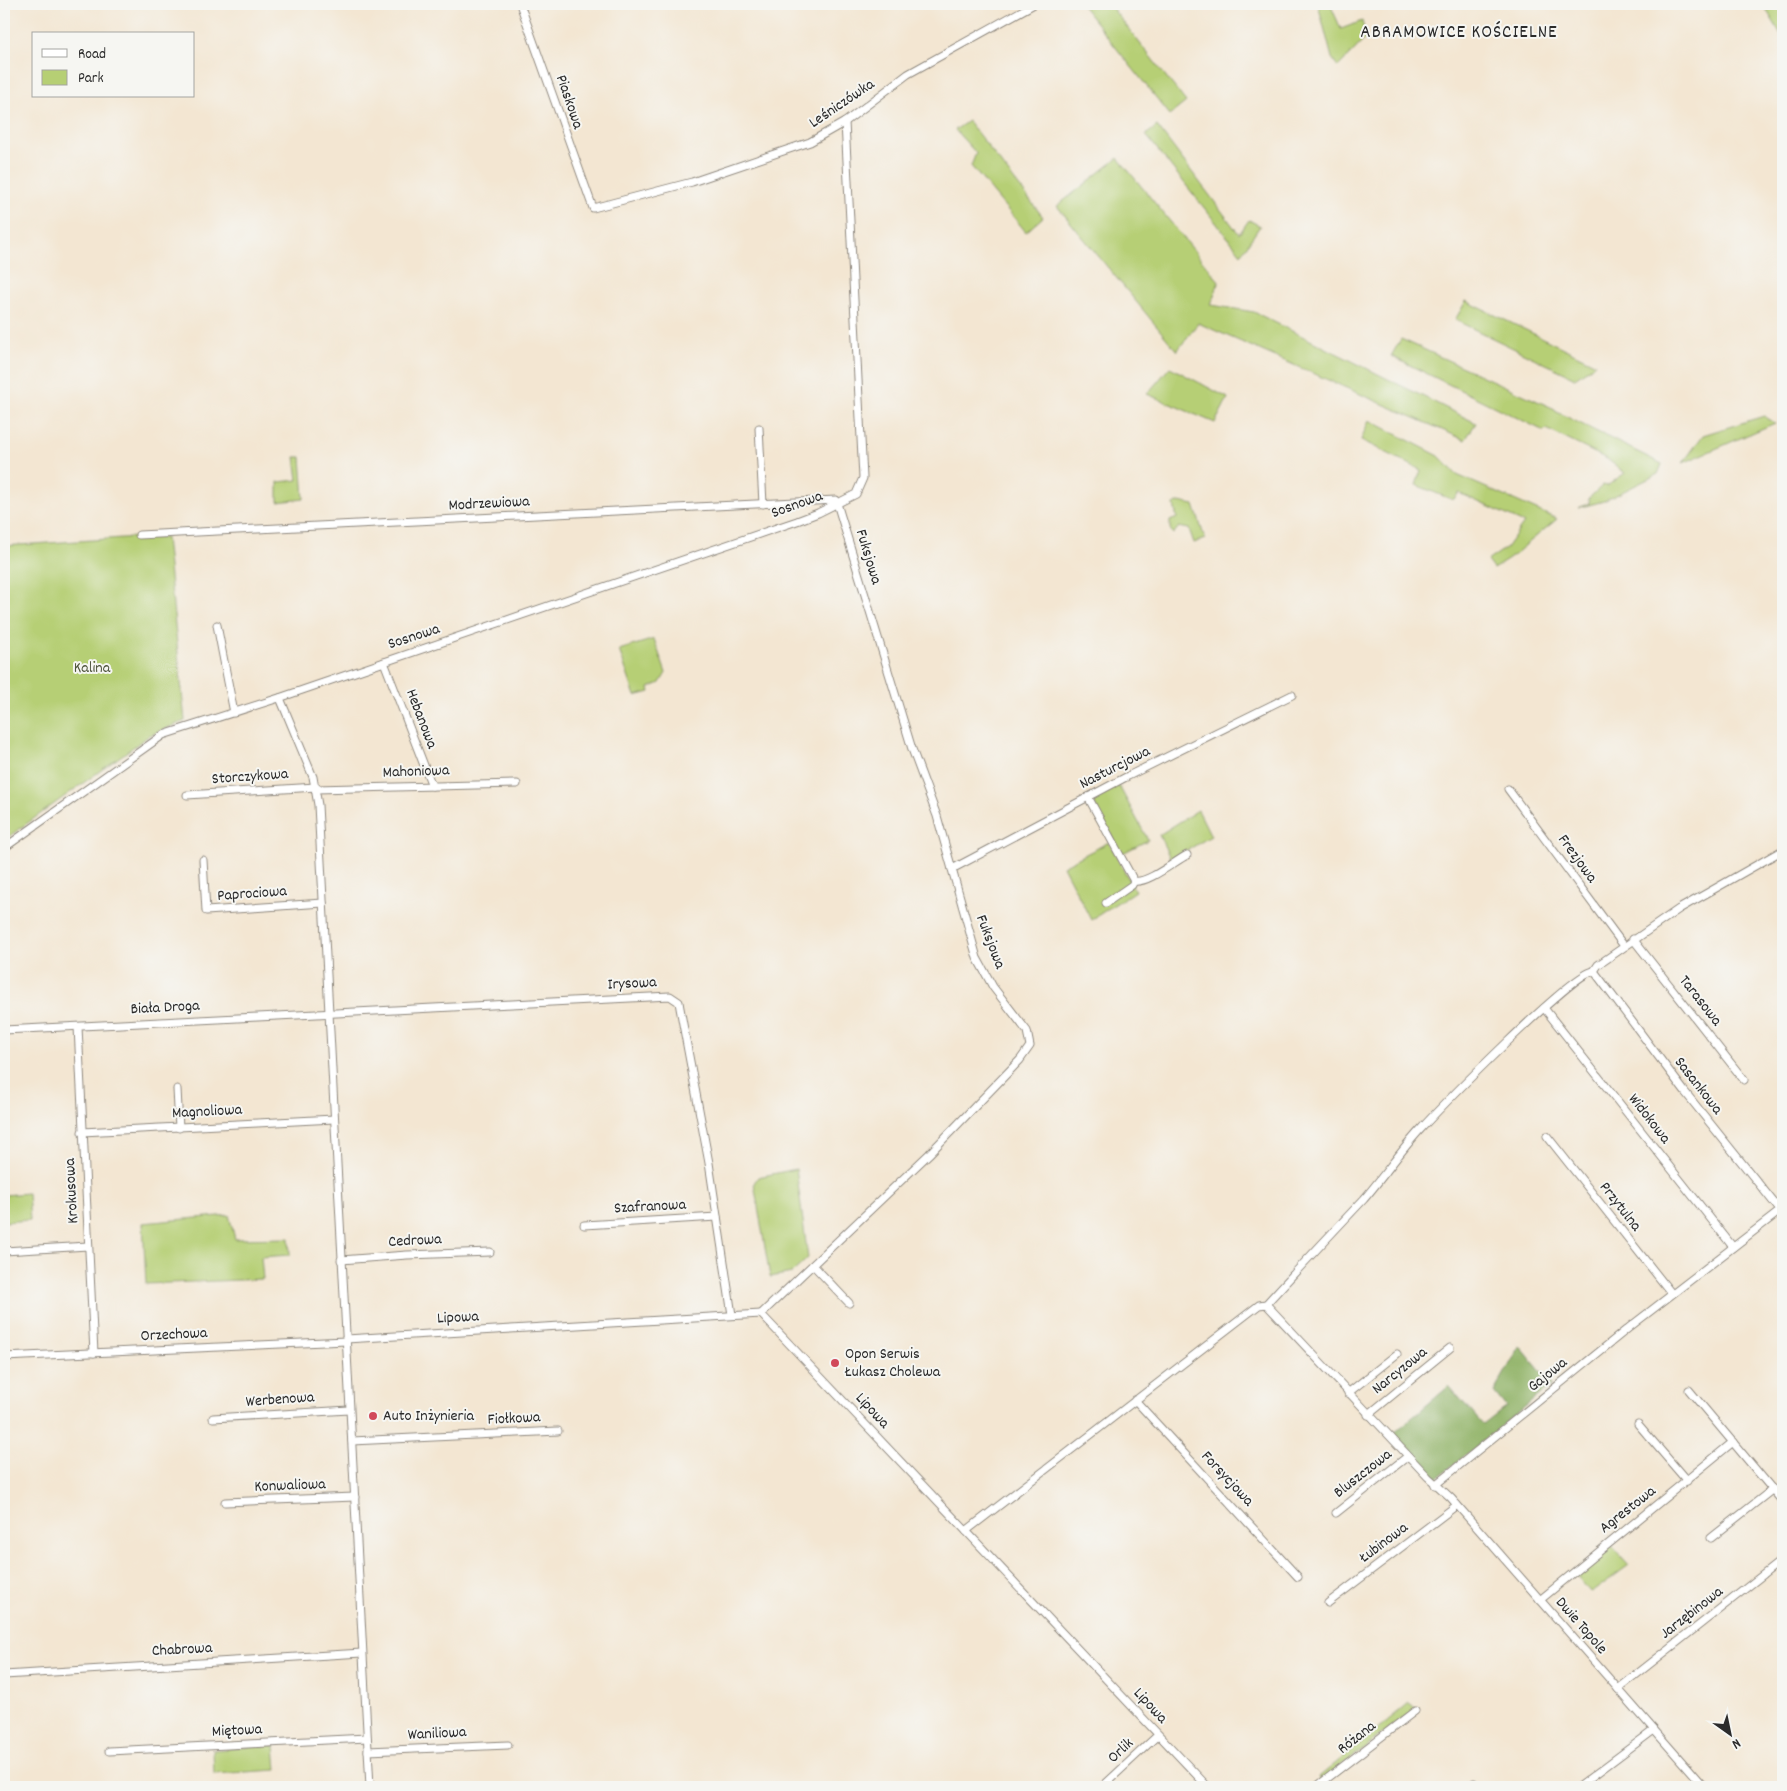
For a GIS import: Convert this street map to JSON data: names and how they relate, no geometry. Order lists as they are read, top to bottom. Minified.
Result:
{"streets":{"street":["Piaskowa","Leśniczówka","Modrzewiowa","Sosnowa","Fuksjowa","Hebanowa","Nasturcjowa","Mahoniowa","Storczykowa","Frezjowa","Paprociowa","Irysowa","Tarasowa","Biała Droga","Sasankowa","Magnoliowa","Widokowa","Krokusowa","Szafranowa","Przytulna","Cedrowa","Lipowa","Orzechowa","Narcyzowa","Gajowa","Werbenowa","Fiołkowa","Bluszczowa","Forsycjowa","Konwaliowa","Agrestowa","Łubinowa","Jarzębinowa","Dwie Topole","Chabrowa","Miętowa","Waniliowa","Różana","Orlik"]},"crossings":[["Piaskowa","Leśniczówka"],["Leśniczówka","Sosnowa"],["Modrzewiowa","Sosnowa"],["Modrzewiowa","Fuksjowa"],["Sosnowa","Fuksjowa"],["Sosnowa","Hebanowa"],["Fuksjowa","Nasturcjowa"],["Fuksjowa","Lipowa"],["Hebanowa","Mahoniowa"],["Mahoniowa","Storczykowa"],["Irysowa","Biała Droga"],["Irysowa","Szafranowa"],["Irysowa","Lipowa"],["Biała Droga","Krokusowa"],["Sasankowa","Gajowa"],["Magnoliowa","Krokusowa"],["Widokowa","Gajowa"],["Krokusowa","Orzechowa"],["Przytulna","Gajowa"],["Lipowa","Orzechowa"],["Lipowa","Orlik"],["Gajowa","Dwie Topole"],["Agrestowa","Dwie Topole"],["Łubinowa","Dwie Topole"],["Jarzębinowa","Dwie Topole"]],"districts":["ABRAMOWICE KOŚCIELNE"],"parks":["Kalina"],"places":["Opon Serwis Łukasz Cholewa","Auto Inżynieria"],"legend":["Road","Park"],"north":"bottom right"}
